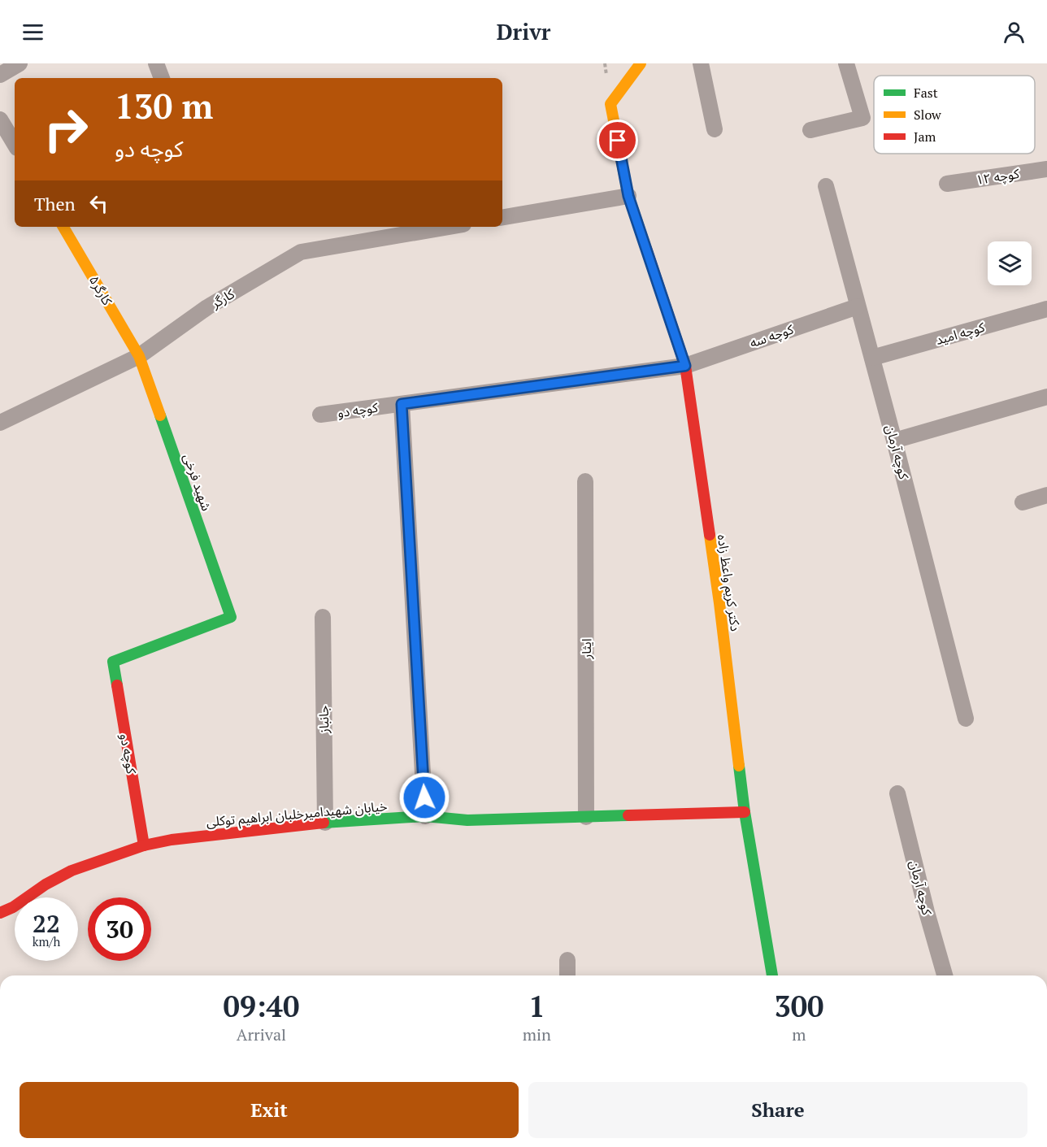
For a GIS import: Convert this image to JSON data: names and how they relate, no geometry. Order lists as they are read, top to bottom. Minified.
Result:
{"streets":{"street":["کوچه ۱۲","کارگر۵","کارگر","کوچه امید","کوچه سه","کوچه دو","کوچه آرمان","شهید فرخی","دکتر کریم واعظ زاده","ایثار","جانباز","خیابان شهیدامیرخلبان ابراهیم توکلی"]},"crossings":[["کارگر۵","کارگر"],["کارگر۵","شهید فرخی"],["کارگر","شهید فرخی"],["کوچه امید","کوچه آرمان"],["کوچه سه","کوچه دو"],["کوچه سه","کوچه آرمان"],["کوچه سه","دکتر کریم واعظ زاده"],["کوچه دو","شهید فرخی"],["کوچه دو","دکتر کریم واعظ زاده"],["کوچه دو","خیابان شهیدامیرخلبان ابراهیم توکلی"],["دکتر کریم واعظ زاده","خیابان شهیدامیرخلبان ابراهیم توکلی"],["ایثار","خیابان شهیدامیرخلبان ابراهیم توکلی"],["جانباز","خیابان شهیدامیرخلبان ابراهیم توکلی"]],"legend":["Fast","Slow","Jam"],"page":{"header":"Drivr","turn":["130 m","کوچه دو"],"then":"Then","speed":"22 km/h","limit":"30","eta":["09:40","Arrival","1","min","300","m"],"buttons":["Exit","Share"]}}
